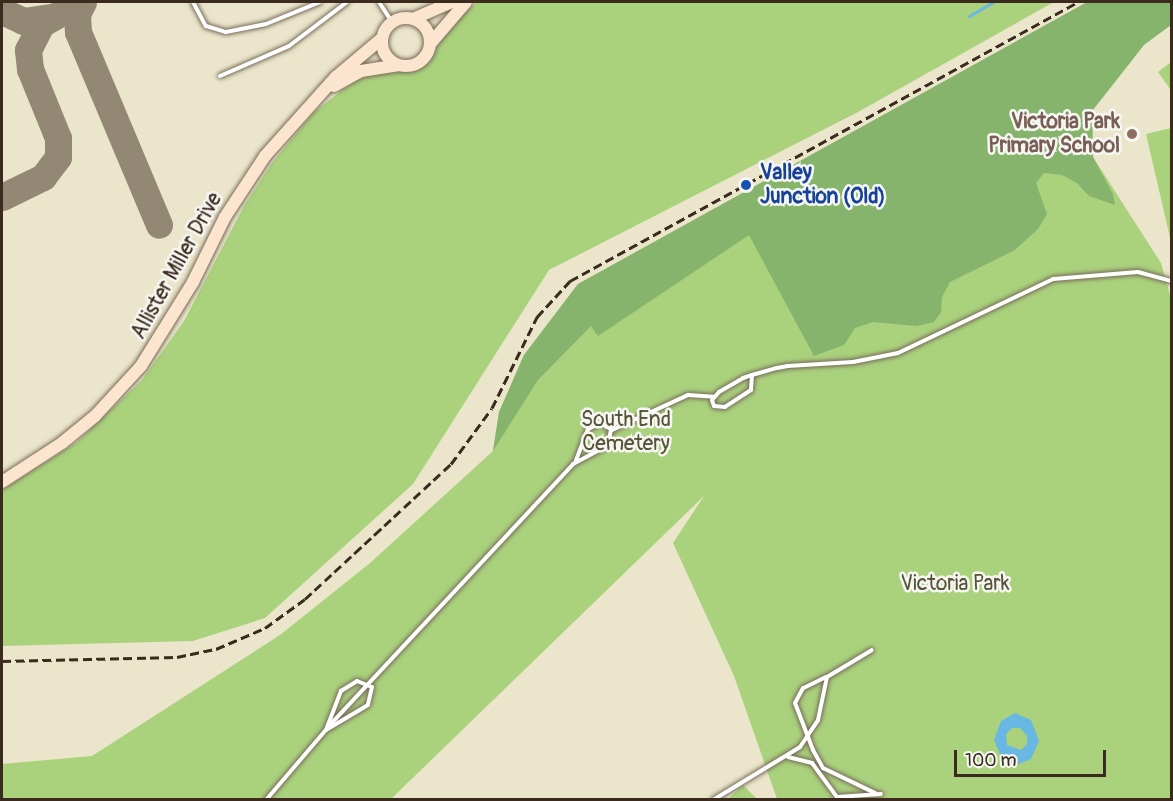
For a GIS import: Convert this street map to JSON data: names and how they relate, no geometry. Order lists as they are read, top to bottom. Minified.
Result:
{"streets":{"street":["Allister Miller Drive"]},"parks":["South End Cemetery","Victoria Park"],"places":["Victoria Park Primary School","Valley Junction (Old)"],"scale_bar":"100 m"}
